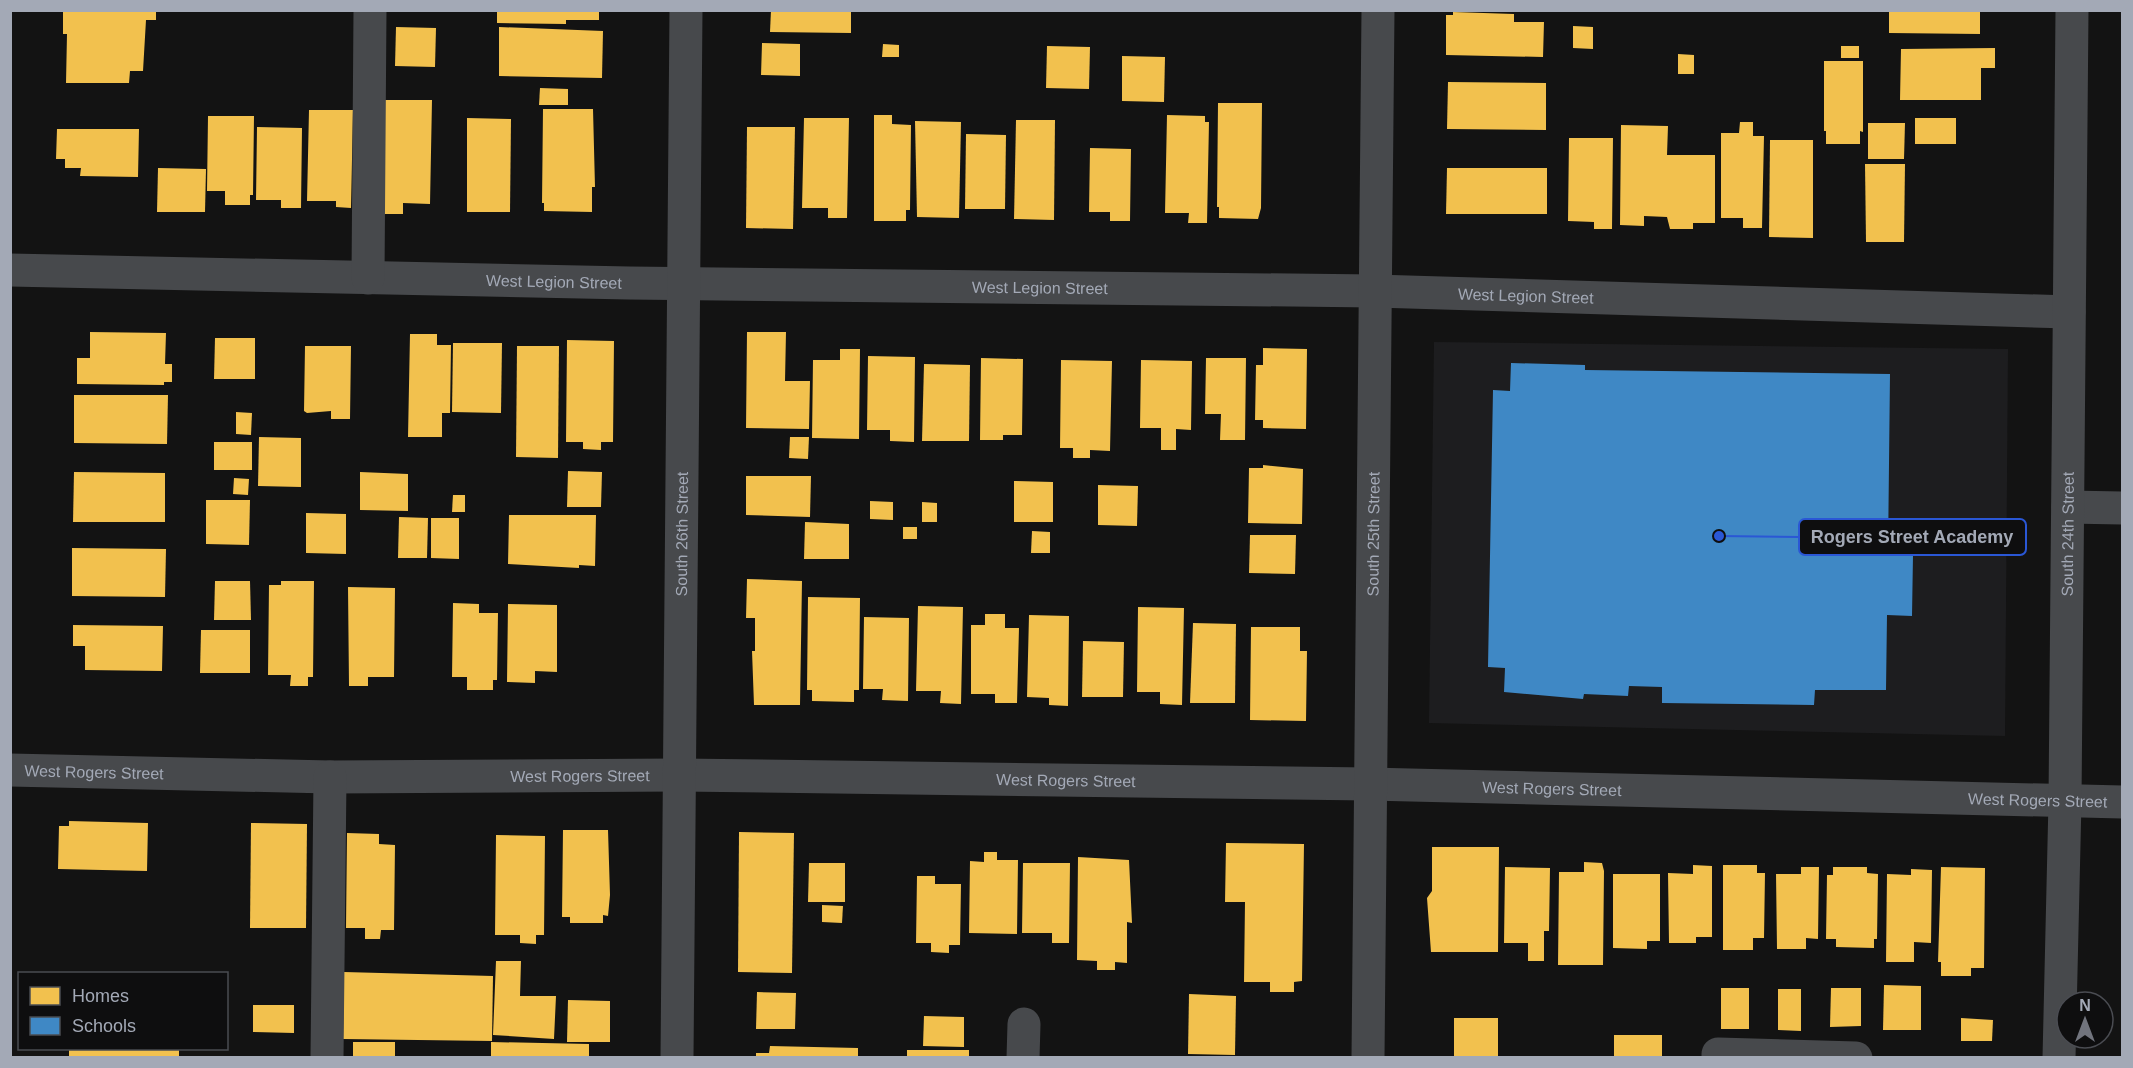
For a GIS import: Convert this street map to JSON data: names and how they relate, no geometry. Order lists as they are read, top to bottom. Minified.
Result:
{"streets":{"street":["West Legion Street","South 26th Street","South 25th Street","South 24th Street","West Rogers Street"]},"crossings":[["West Legion Street","South 26th Street"],["West Legion Street","South 25th Street"],["West Legion Street","South 24th Street"],["South 26th Street","West Rogers Street"],["South 25th Street","West Rogers Street"],["South 24th Street","West Rogers Street"]],"places":["Rogers Street Academy"],"legend":["Homes","Schools"],"north":"top"}
